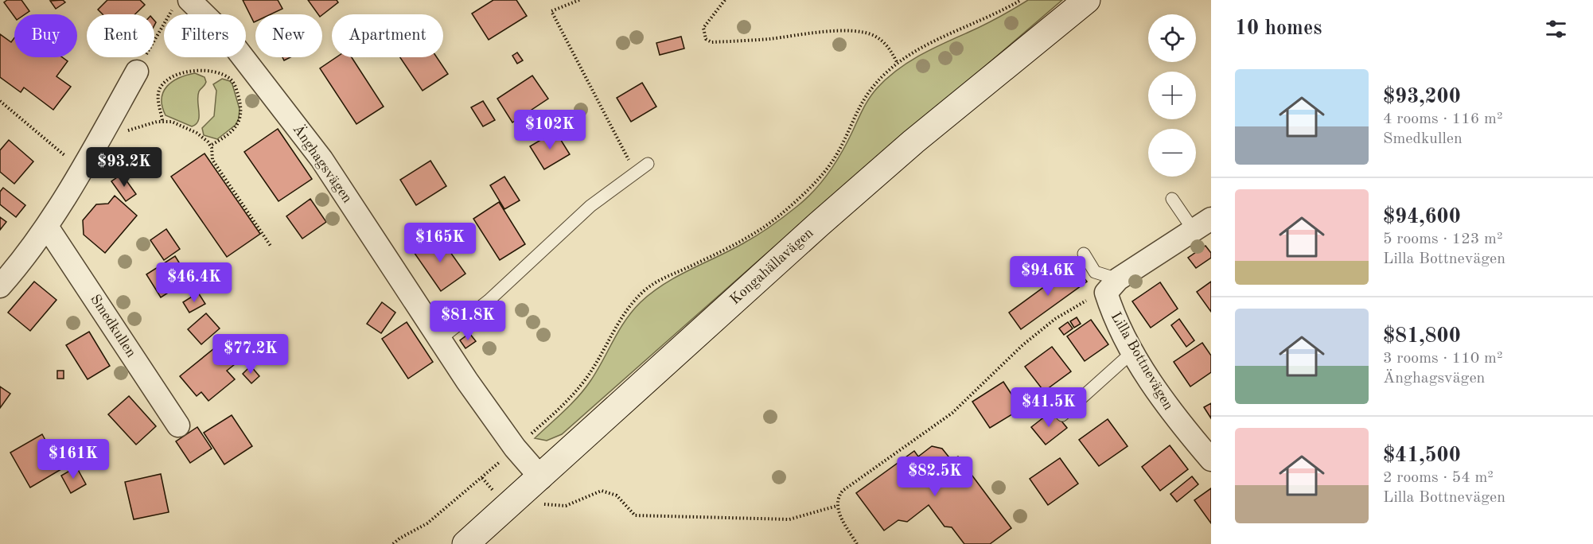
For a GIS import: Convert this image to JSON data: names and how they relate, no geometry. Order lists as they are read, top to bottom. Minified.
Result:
{"streets":{"street":["Änghagsvägen","Kongahällavägen","Smedkullen","Lilla Bottnevägen"]},"crossings":[["Änghagsvägen","Kongahällavägen"]],"page":{"heading":"10 homes","map_buttons":["+","−"],"chip":["Buy","Rent","Filters","New","Apartment"],"list":[{"name":"$93,200","note":"4 rooms · 116 m² · Smedkullen"},{"name":"$94,600","note":"5 rooms · 123 m² · Lilla Bottnevägen"},{"name":"$81,800","note":"3 rooms · 110 m² · Änghagsvägen"},{"name":"$41,500","note":"2 rooms · 54 m² · Lilla Bottnevägen"}],"price":["$102K","$93.2K","$165K","$94.6K","$46.4K","$81.8K","$77.2K","$41.5K","$161K","$82.5K"]}}
